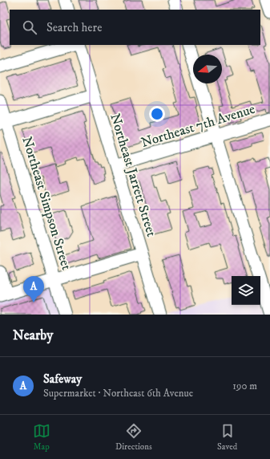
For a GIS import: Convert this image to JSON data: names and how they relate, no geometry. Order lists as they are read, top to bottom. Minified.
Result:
{"streets":{"street":["Northeast 7th Avenue","Northeast Jarrett Street","Northeast Simpson Street"]},"crossings":[["Northeast 7th Avenue","Northeast Jarrett Street"]],"north":"left","page":{"search":"Search here","pins":"A","heading":"Nearby","list":[{"mark":"A","name":"Safeway","note":"Supermarket · Northeast 6th Avenue","value":"190 m"}],"nav":["Map","Directions","Saved"]}}
